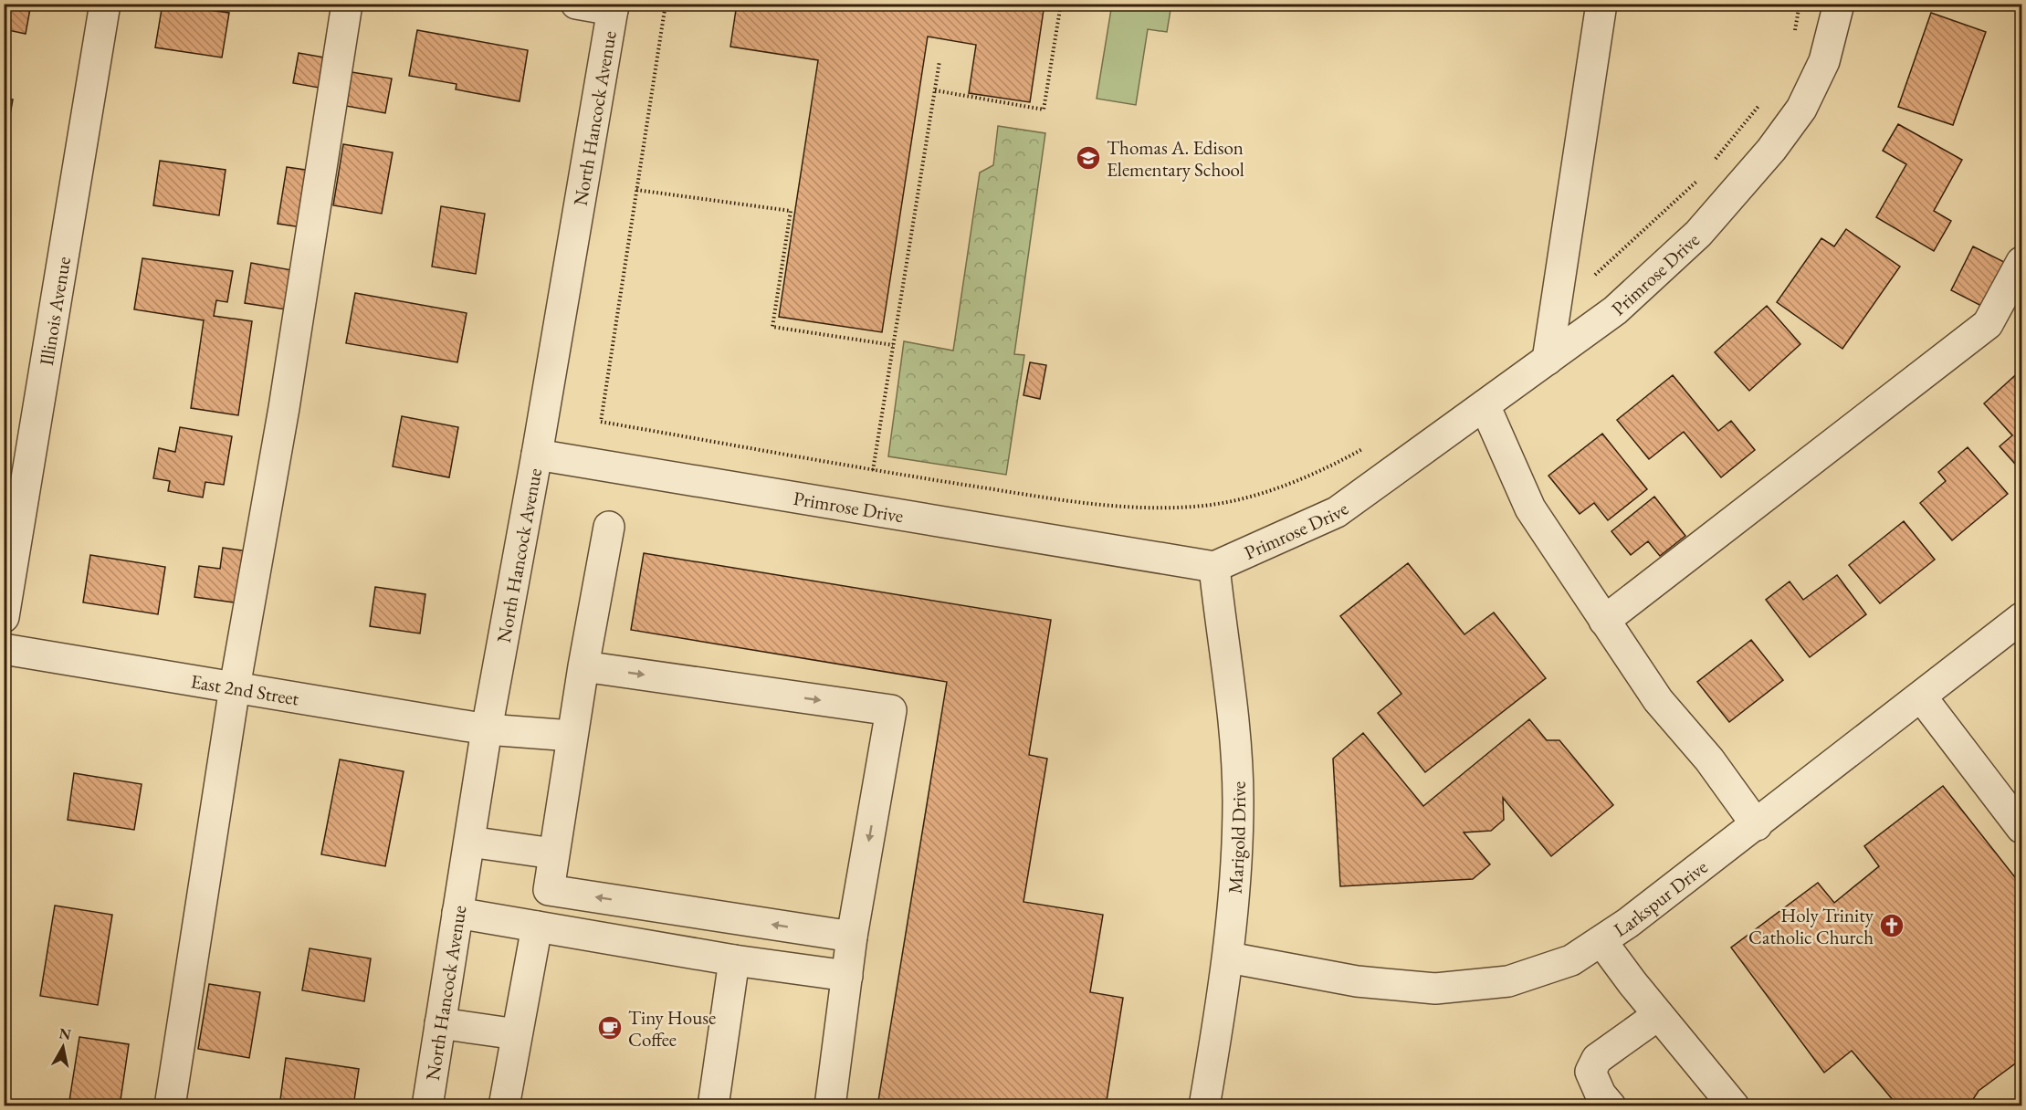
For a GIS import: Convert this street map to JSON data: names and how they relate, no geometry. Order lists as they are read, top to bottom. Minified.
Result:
{"streets":{"street":["North Hancock Avenue","Primrose Drive","Illinois Avenue","East 2nd Street","Marigold Drive","Larkspur Drive"]},"crossings":[["North Hancock Avenue","Primrose Drive"],["North Hancock Avenue","East 2nd Street"],["Primrose Drive","Marigold Drive"],["Marigold Drive","Larkspur Drive"]],"places":{"school or university":["Thomas A. Edison Elementary School"],"church":["Holy Trinity Catholic Church"],"cafe":["Tiny House Coffee"]},"north":"top"}
